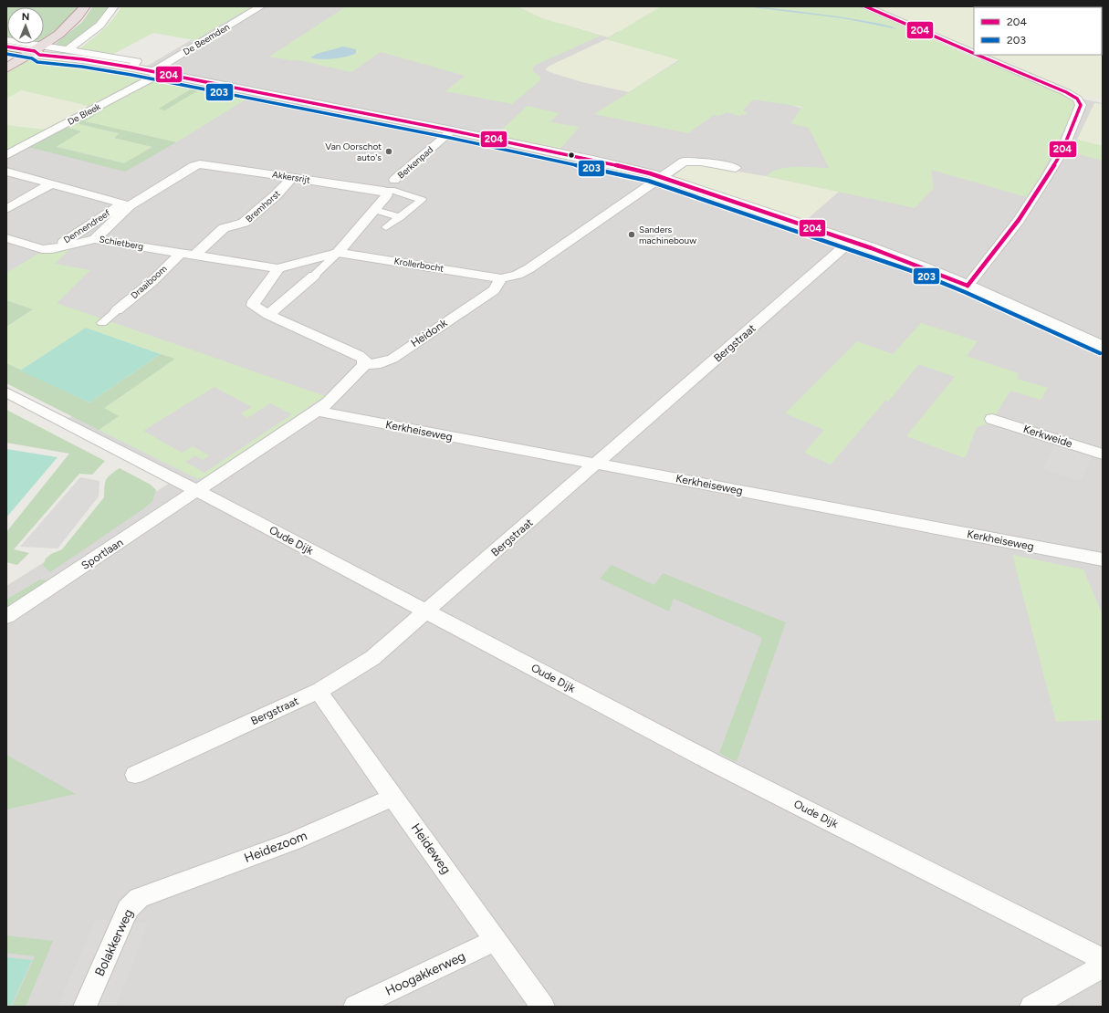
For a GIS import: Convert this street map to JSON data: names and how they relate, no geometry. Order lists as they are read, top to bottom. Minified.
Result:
{"streets":{"street":["De Beemden","De Bleek","Berkenpad","Akkersrijt","Bremhorst","Dennendreef","Schietberg","Krollerbocht","Draaiboom","Heidonk","Bergstraat","Kerkheiseweg","Kerkweide","Oude Dijk","Sportlaan","Heidezoom","Heideweg","Bolakkerweg","Hoogakkerweg"]},"crossings":[["De Beemden","De Bleek"],["Akkersrijt","Bremhorst"],["Akkersrijt","Dennendreef"],["Akkersrijt","Schietberg"],["Bremhorst","Schietberg"],["Dennendreef","Schietberg"],["Schietberg","Krollerbocht"],["Schietberg","Draaiboom"],["Krollerbocht","Heidonk"],["Bergstraat","Kerkheiseweg"],["Bergstraat","Oude Dijk"],["Bergstraat","Heideweg"],["Oude Dijk","Sportlaan"],["Heidezoom","Heideweg"],["Heidezoom","Bolakkerweg"],["Heideweg","Hoogakkerweg"]],"places":["Van Oorschot auto's","Sanders machinebouw"],"lines":["transit line 204","transit line 203"],"legend":["204","203"],"north":"top"}
